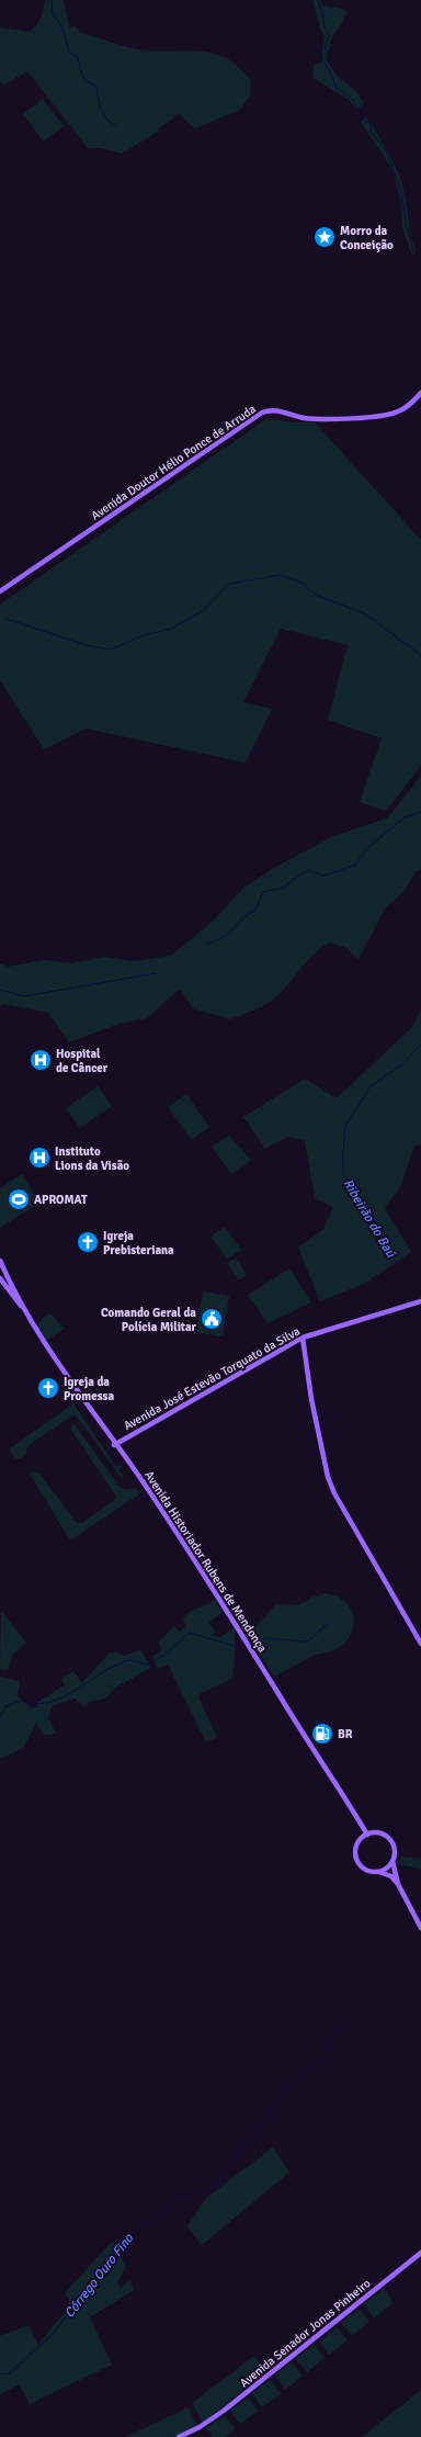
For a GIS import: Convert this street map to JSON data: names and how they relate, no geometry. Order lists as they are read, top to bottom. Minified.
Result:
{"streets":{"main road":["Avenida Doutor Hélio Ponce de Arruda","Avenida José Estevão Torquato da Silva","Avenida Historiador Rubens de Mendonça","Avenida Senador Jonas Pinheiro"]},"crossings":[["Avenida José Estevão Torquato da Silva","Avenida Historiador Rubens de Mendonça"]],"water":["Ribeirão do Baú","Córrego Ouro Fino"],"places":{"place":["Morro da Conceição"],"hospital":["Hospital de Câncer","Instituto Lions da Visão"],"sports":["APROMAT"],"church":["Igreja Prebisteriana","Igreja da Promessa"],"public building":["Comando Geral da Polícia Militar"],"fuel station":["BR"]}}
